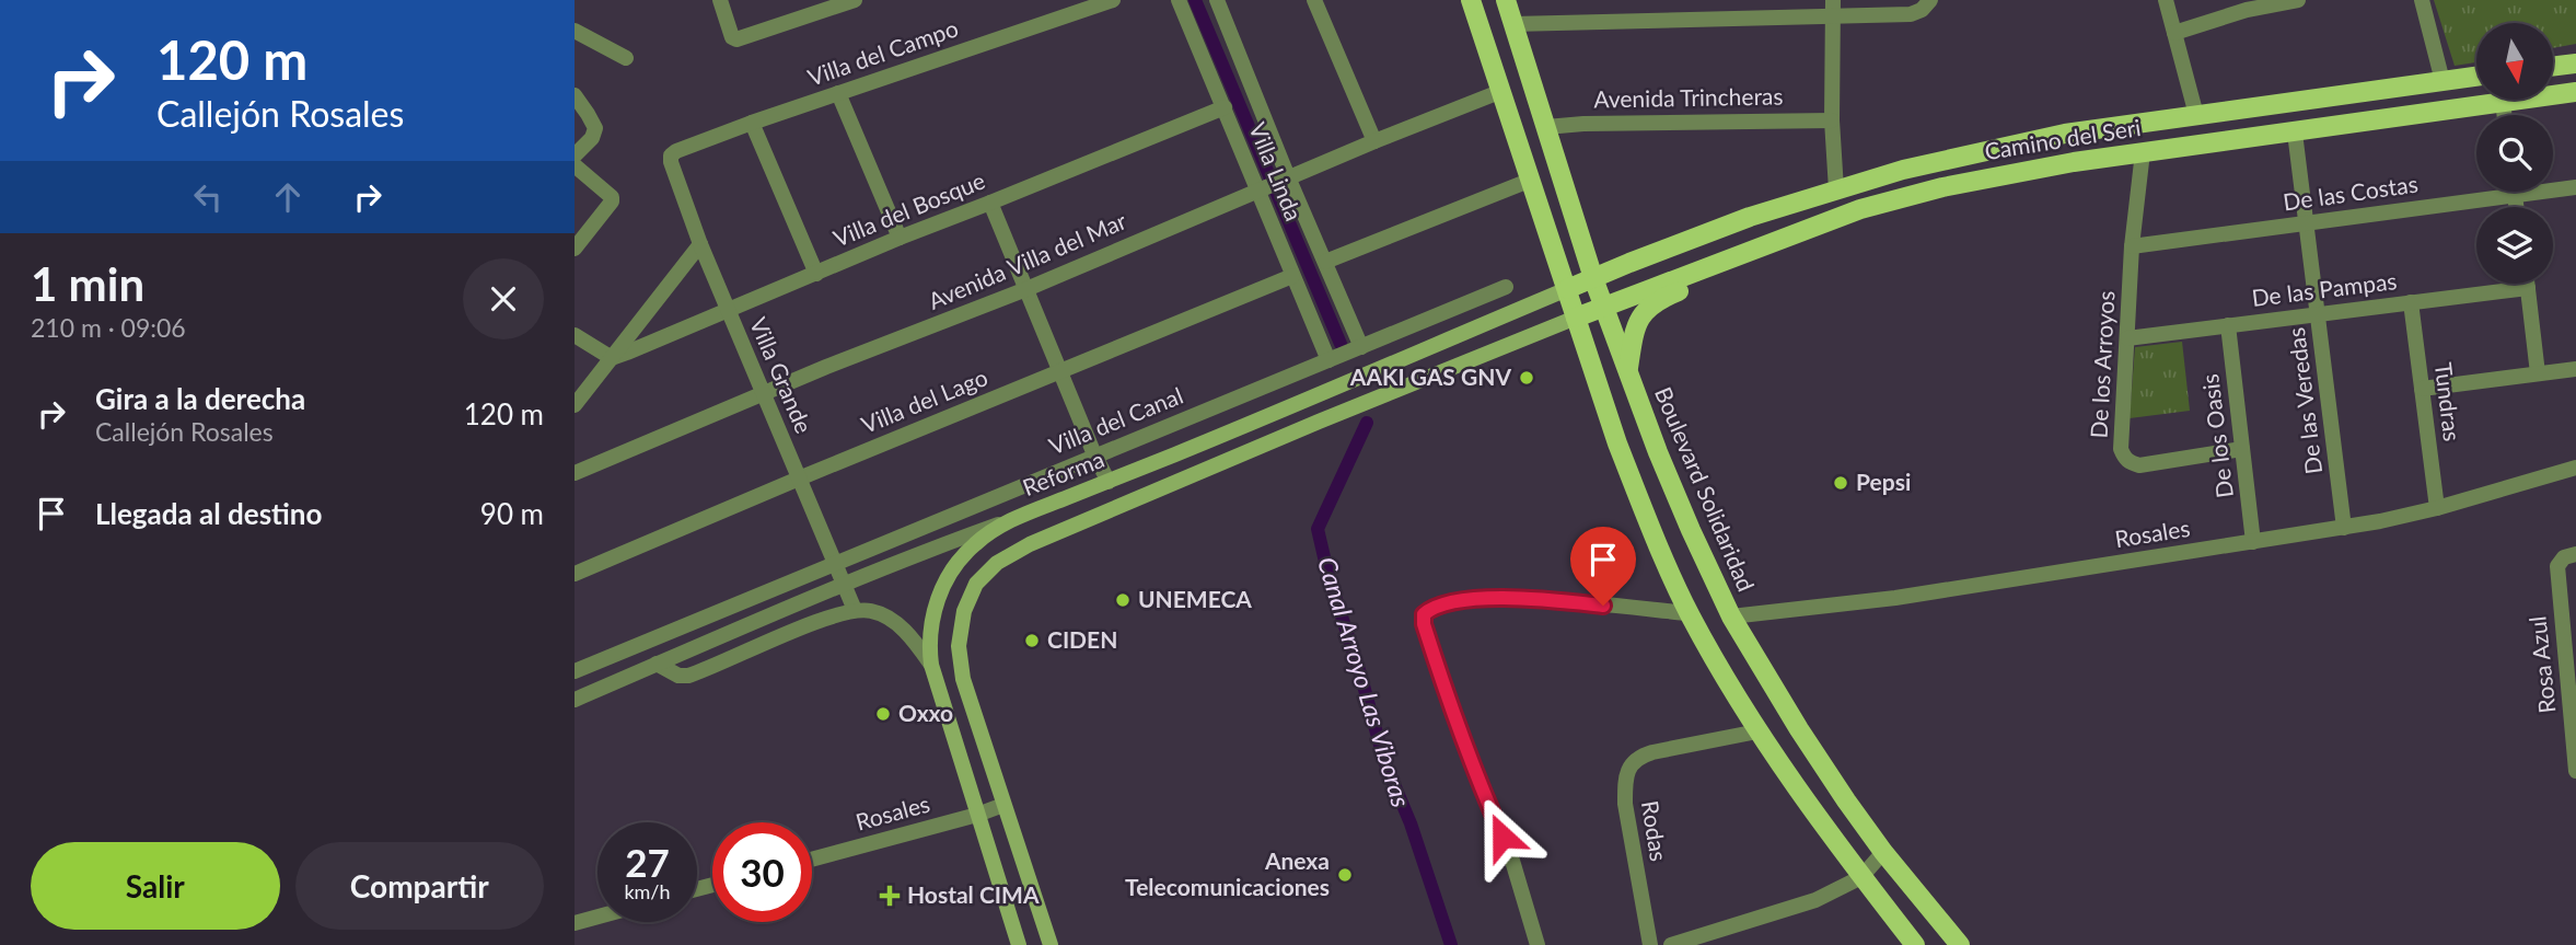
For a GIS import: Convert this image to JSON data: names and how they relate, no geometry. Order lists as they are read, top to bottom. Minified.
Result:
{"streets":{"main road":["Camino del Seri","Reforma","Boulevard Solidaridad"],"street":["Villa del Campo","Avenida Trincheras","Villa Linda","De las Costas","Villa del Bosque","Avenida Villa del Mar","De las Pampas","De los Arroyos","Villa Grande","De las Veredas","Villa del Lago","Tundras","Villa del Canal","De los Oasis","Rosales","Rosa Azul","Rodas"]},"crossings":[["Villa del Campo","Villa Grande"],["Avenida Trincheras","Boulevard Solidaridad"],["Camino del Seri","De los Arroyos"],["Camino del Seri","De las Veredas"],["Camino del Seri","Reforma"],["Camino del Seri","Boulevard Solidaridad"],["Villa Linda","Villa del Bosque"],["Villa Linda","Avenida Villa del Mar"],["Villa Linda","Villa del Lago"],["Villa Linda","Villa del Canal"],["De las Costas","De los Arroyos"],["De las Costas","De las Veredas"],["Villa del Bosque","Villa Grande"],["Avenida Villa del Mar","Villa Grande"],["De las Pampas","De los Arroyos"],["De las Pampas","De las Veredas"],["De las Pampas","Tundras"],["De las Pampas","De los Oasis"],["De los Arroyos","De los Oasis"],["Villa Grande","Villa del Lago"],["Villa Grande","Villa del Canal"],["De las Veredas","Rosales"],["Tundras","Rosales"],["De los Oasis","Rosales"],["Reforma","Rosales"],["Boulevard Solidaridad","Rosales"]],"water":["Canal Arroyo Las Viboras"],"places":{"other":["AAKI GAS GNV","Pepsi","UNEMECA","CIDEN","Oxxo","Anexa Telecomunicaciones"],"health":["Hostal CIMA"]},"north":"bottom","page":{"turn":["120 m","Callejón Rosales"],"heading":["1 min","210 m · 09:06"],"list":[{"name":"Gira a la derecha","note":"Callejón Rosales","value":"120 m"},{"name":"Llegada al destino","value":"90 m"}],"speed":"27 km/h","limit":"30","buttons":["Salir","Compartir"]}}
